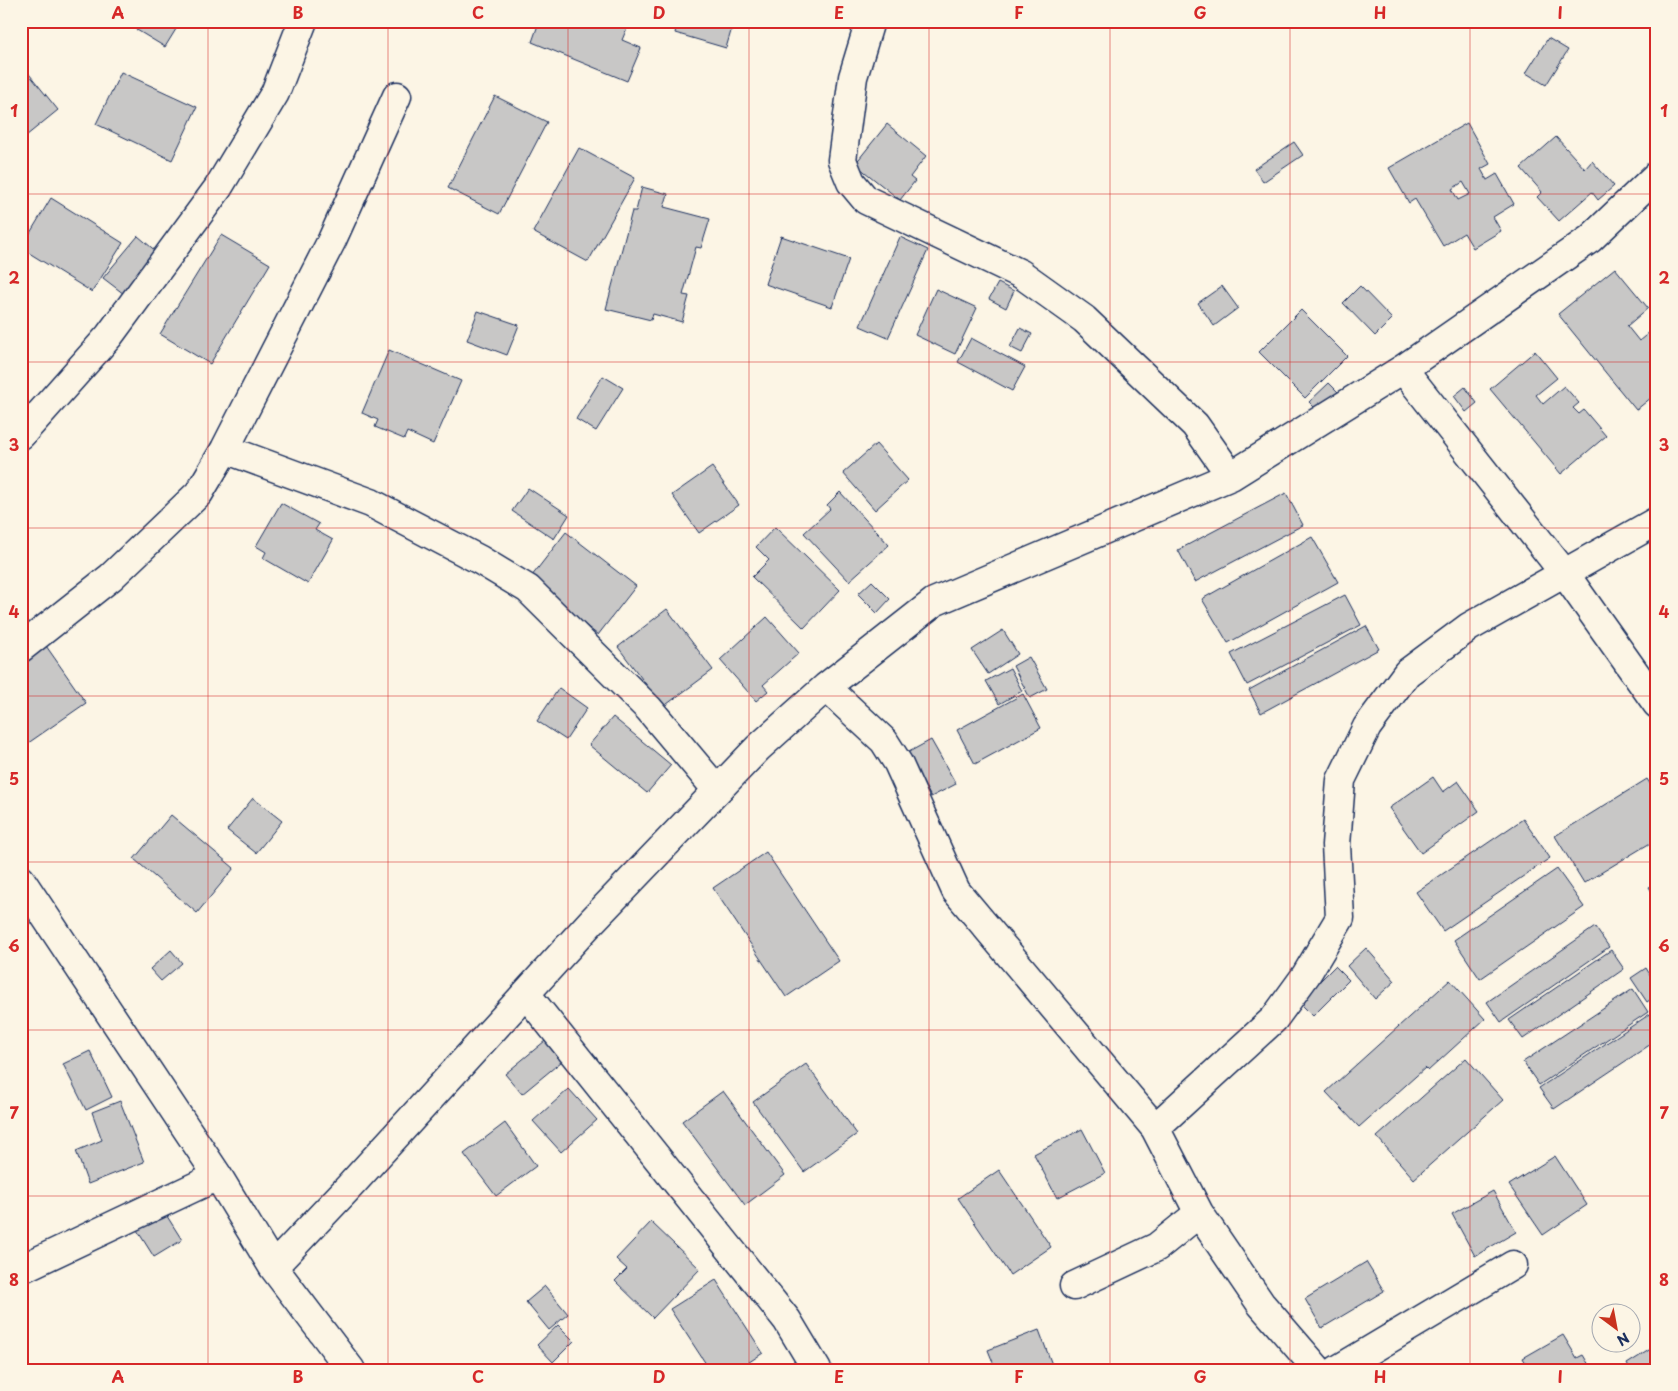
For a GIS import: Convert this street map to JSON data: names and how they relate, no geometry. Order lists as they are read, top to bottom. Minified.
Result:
{"north":"bottom right","grid":{"columns":["A","B","C","D","E","F","G","H","I"],"rows":["1","2","3","4","5","6","7","8"]}}
